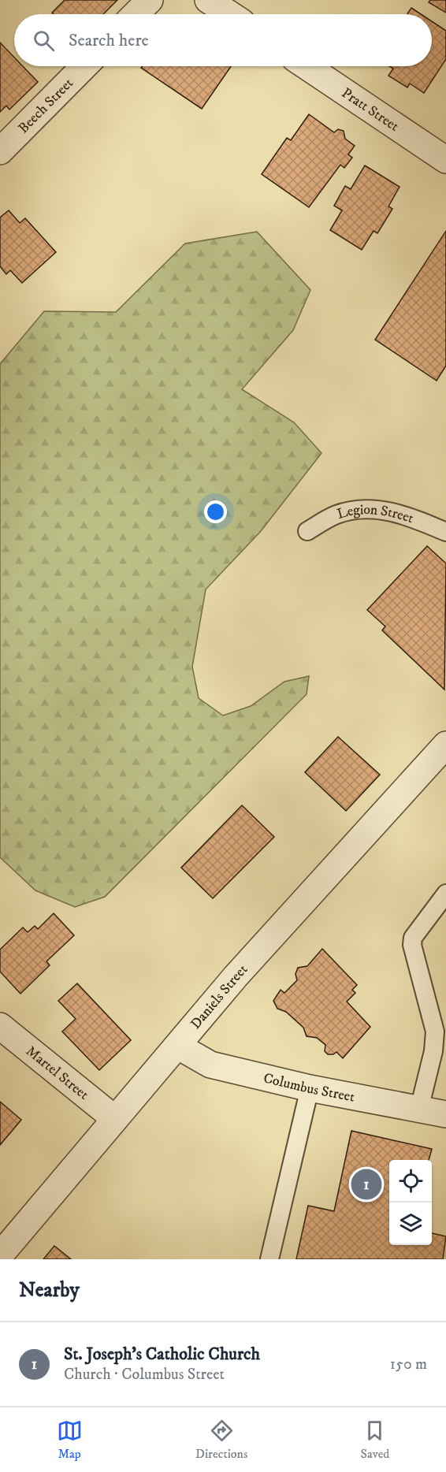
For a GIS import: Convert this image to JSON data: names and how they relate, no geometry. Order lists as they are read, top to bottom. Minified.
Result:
{"streets":{"street":["Beech Street","Pratt Street","Daniels Street","Martel Street","Columbus Street"],"lane":["Legion Street"]},"crossings":[["Daniels Street","Martel Street"],["Daniels Street","Columbus Street"]],"page":{"search":"Search here","pins":"1","heading":"Nearby","list":[{"mark":"1","name":"St. Joseph's Catholic Church","note":"Church · Columbus Street","value":"150 m"}],"nav":["Map","Directions","Saved"]}}
